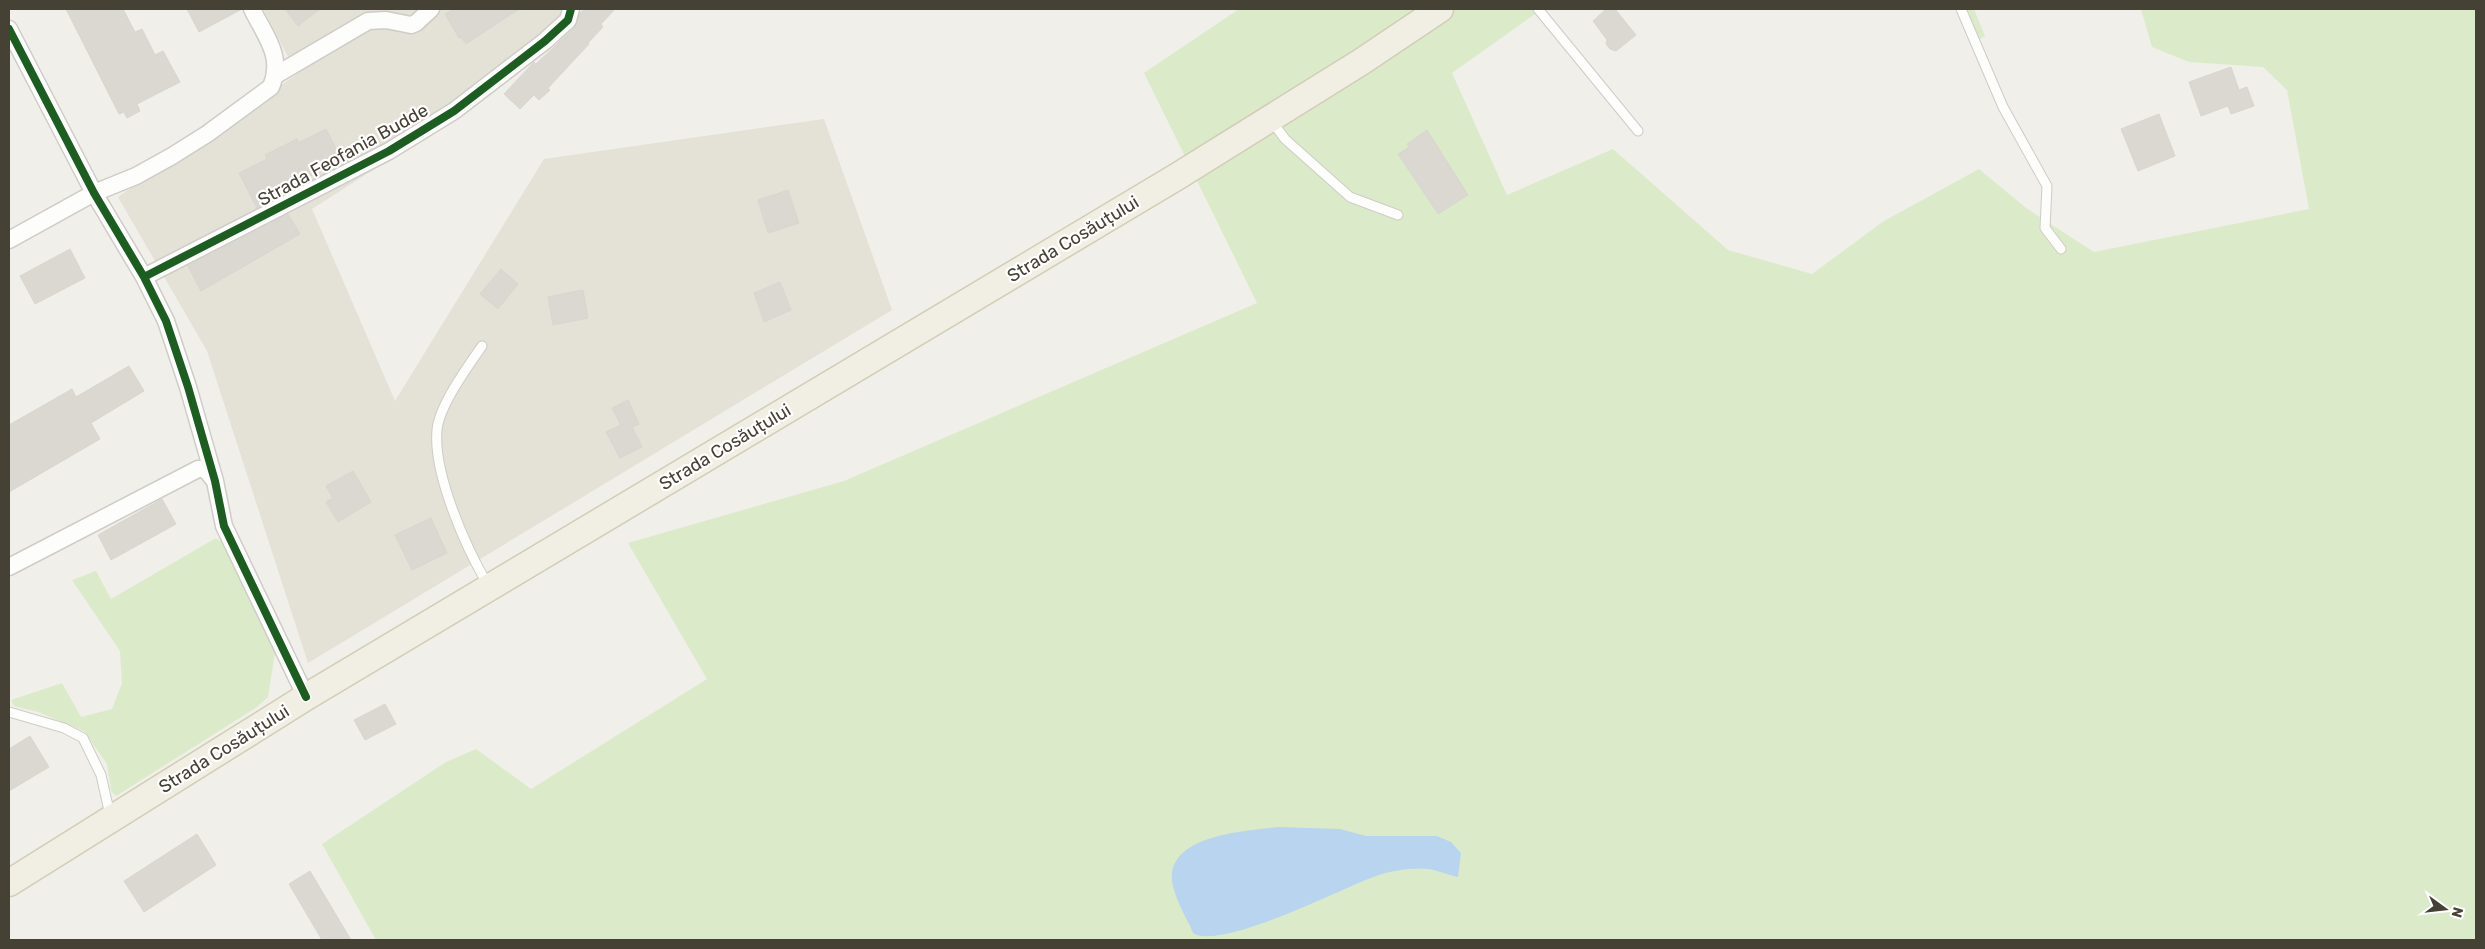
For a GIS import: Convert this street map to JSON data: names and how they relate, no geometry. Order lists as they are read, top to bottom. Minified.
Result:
{"streets":{"main road":["Strada Cosăuțului"],"street":["Strada Feofania Budde"]},"north":"right"}
